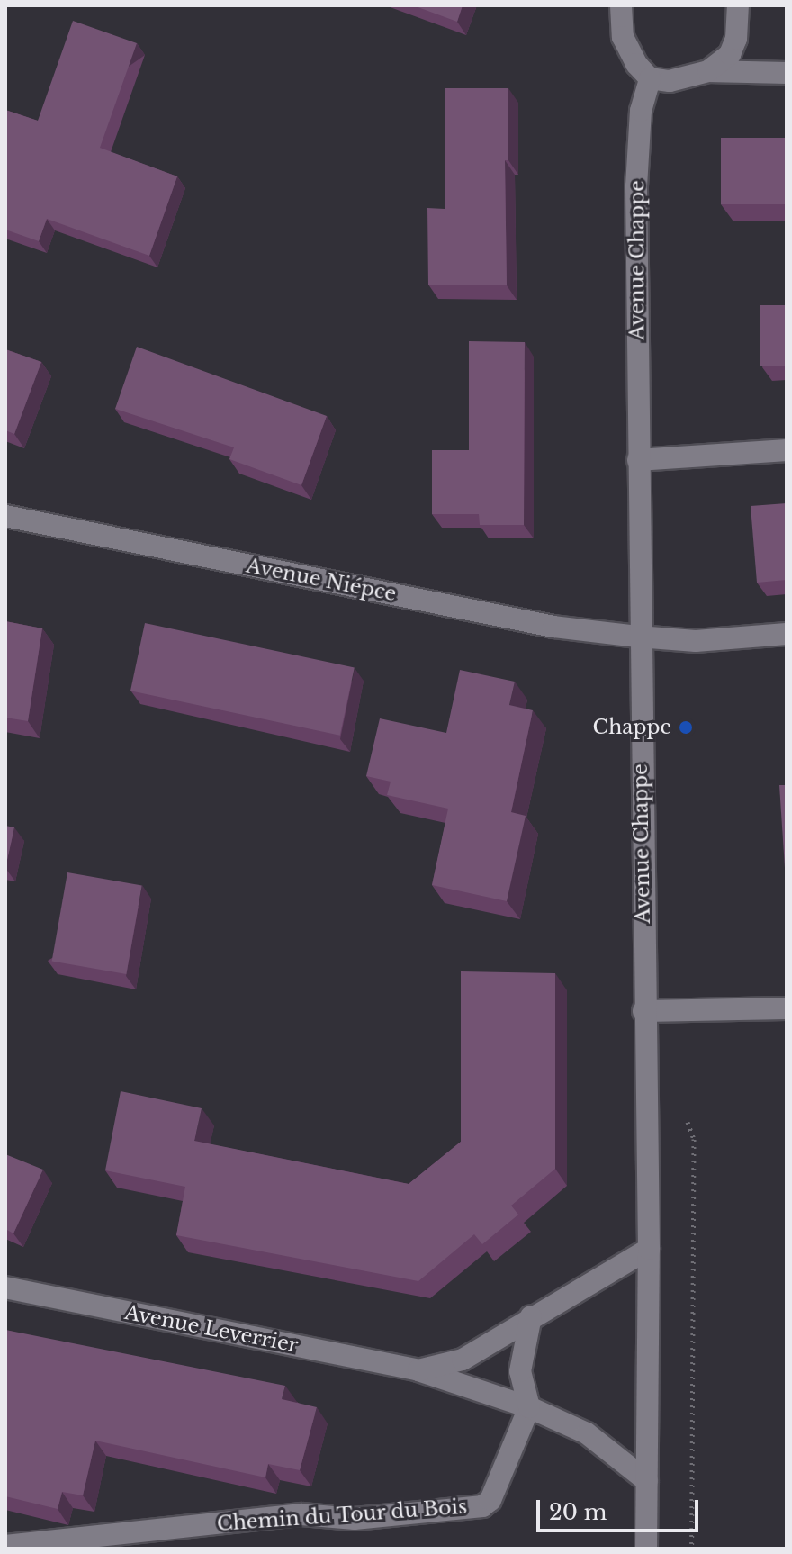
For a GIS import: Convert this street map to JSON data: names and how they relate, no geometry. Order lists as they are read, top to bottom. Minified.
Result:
{"streets":{"street":["Avenue Chappe","Avenue Niépce","Avenue Leverrier","Chemin du Tour du Bois"]},"crossings":[["Avenue Chappe","Avenue Niépce"],["Avenue Chappe","Avenue Leverrier"],["Avenue Leverrier","Chemin du Tour du Bois"]],"places":["Chappe"],"scale_bar":"20 m"}
